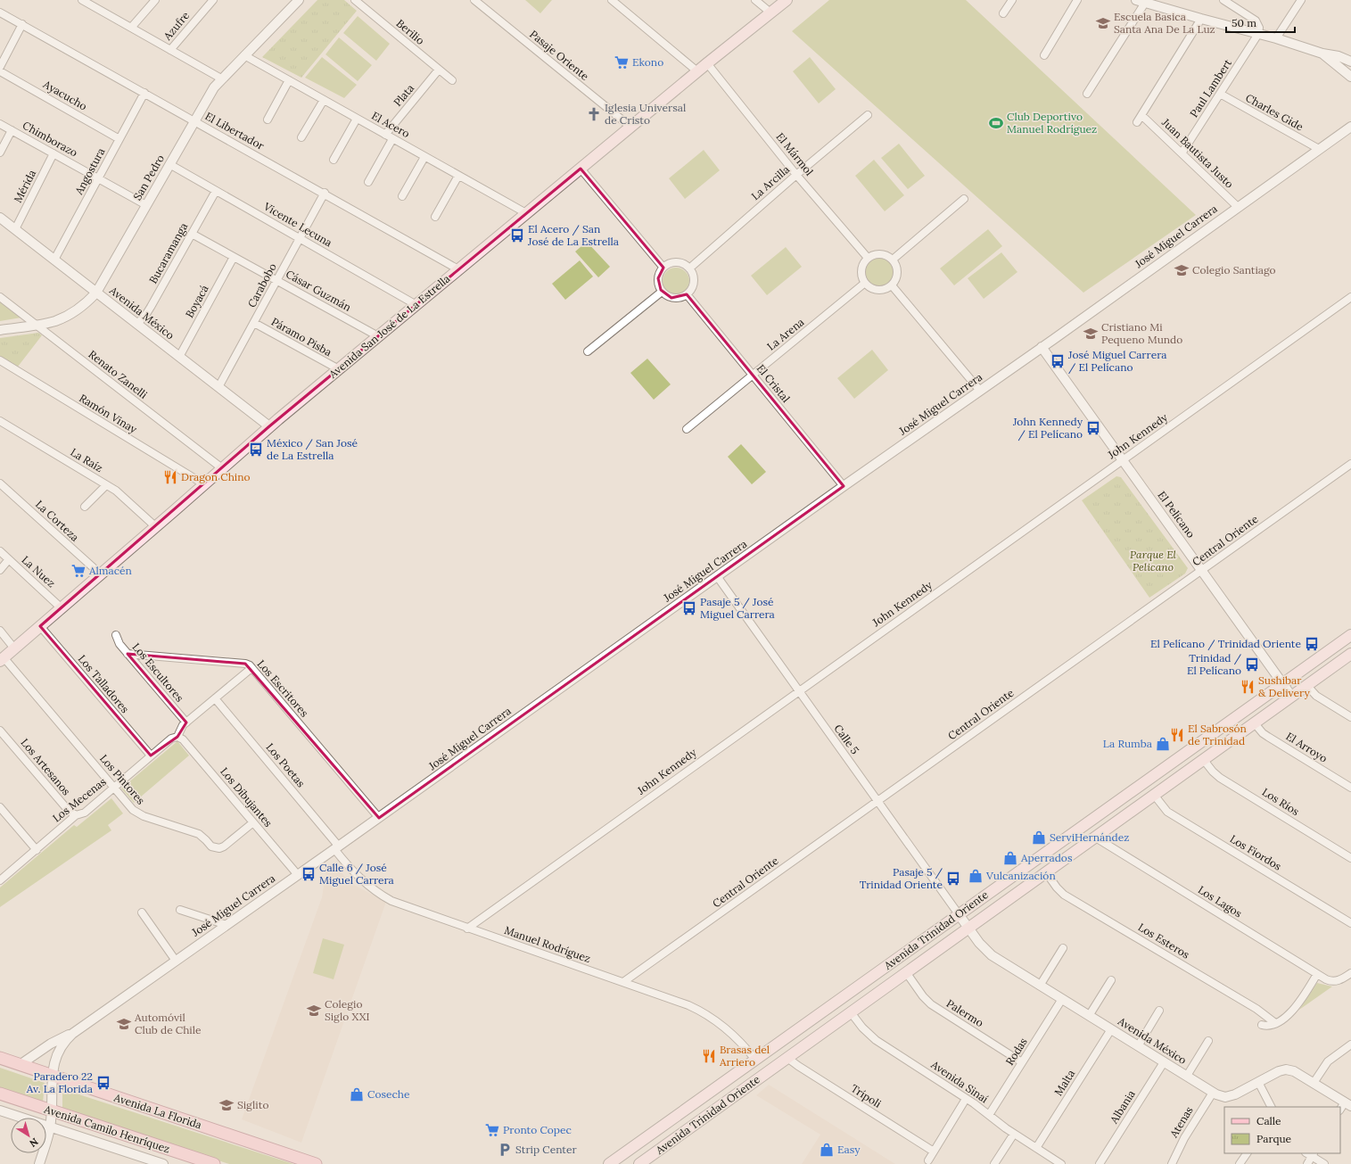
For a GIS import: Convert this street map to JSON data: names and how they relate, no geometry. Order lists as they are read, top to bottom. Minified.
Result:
{"streets":{"main road":["Avenida San José de La Estrella","Avenida Trinidad Oriente","Avenida La Florida","Avenida Camilo Henríquez"],"street":["Azufre","Berilio","Pasaje Oriente","Paul Lambert","Ayacucho","Plata","Charles Gide","El Acero","El Libertador","Chimborazo","Juan Bautista Justo","El Mármol","Angostura","San Pedro","La Arcilla","Mérida","Vicente Lecuna","José Miguel Carrera","Bucaramanga","Carabobo","Cásar Guzmán","Boyacá","Avenida México","La Arena","Páramo Pisba","Renato Zanelli","El Cristal","Ramón Vinay","John Kennedy","La Raíz","El Pelícano","La Corteza","Central Oriente","La Nuez","Los Escultores","Los Talladores","Los Escritores","Calle 5","El Arroyo","Los Poetas","Los Artesanos","Los Pintores","Los Dibujantes","Los Mecenas","Los Ríos","Los Fiordos","Los Lagos","Los Esteros","Manuel Rodríguez","Palermo","Rodas","Avenida Sinaí","Malta","Trípoli","Albania","Atenas"]},"crossings":[["Berilio","Plata"],["Pasaje Oriente","Avenida San José de La Estrella"],["Paul Lambert","Charles Gide"],["Paul Lambert","Juan Bautista Justo"],["Ayacucho","Angostura"],["Plata","El Acero"],["Charles Gide","José Miguel Carrera"],["El Acero","San Pedro"],["El Acero","Avenida San José de La Estrella"],["El Libertador","Angostura"],["El Libertador","San Pedro"],["El Libertador","Carabobo"],["El Libertador","Avenida San José de La Estrella"],["Chimborazo","Angostura"],["Chimborazo","San Pedro"],["Chimborazo","Mérida"],["Juan Bautista Justo","José Miguel Carrera"],["El Mármol","La Arcilla"],["El Mármol","Avenida San José de La Estrella"],["El Mármol","La Arena"],["Angostura","Avenida México"],["San Pedro","Vicente Lecuna"],["San Pedro","Avenida México"],["San Pedro","Renato Zanelli"],["La Arcilla","El Cristal"],["Mérida","Avenida México"],["Vicente Lecuna","Bucaramanga"],["Vicente Lecuna","Carabobo"],["Vicente Lecuna","Avenida San José de La Estrella"],["José Miguel Carrera","El Cristal"],["José Miguel Carrera","El Pelícano"],["José Miguel Carrera","Los Escritores"],["José Miguel Carrera","Calle 5"],["José Miguel Carrera","Los Poetas"],["José Miguel Carrera","Los Dibujantes"],["José Miguel Carrera","Manuel Rodríguez"],["José Miguel Carrera","Avenida La Florida"],["José Miguel Carrera","Avenida Camilo Henríquez"],["Bucaramanga","Cásar Guzmán"],["Bucaramanga","Avenida México"],["Carabobo","Cásar Guzmán"],["Carabobo","Avenida México"],["Carabobo","Páramo Pisba"],["Cásar Guzmán","Boyacá"],["Cásar Guzmán","Avenida San José de La Estrella"],["Boyacá","Avenida México"],["Avenida México","Avenida San José de La Estrella"],["Avenida México","Calle 5"],["Avenida México","Avenida Trinidad Oriente"],["Avenida México","Rodas"],["Avenida México","Malta"],["Avenida México","Albania"],["Avenida México","Atenas"],["Avenida San José de La Estrella","Páramo Pisba"],["Avenida San José de La Estrella","Renato Zanelli"],["Avenida San José de La Estrella","Ramón Vinay"],["Avenida San José de La Estrella","La Raíz"],["Avenida San José de La Estrella","La Corteza"],["Avenida San José de La Estrella","La Nuez"],["Avenida San José de La Estrella","Los Talladores"],["Avenida San José de La Estrella","Los Pintores"],["La Arena","El Cristal"],["John Kennedy","El Pelícano"],["John Kennedy","Calle 5"],["John Kennedy","Manuel Rodríguez"],["El Pelícano","Central Oriente"],["El Pelícano","Avenida Trinidad Oriente"],["Central Oriente","Calle 5"],["Central Oriente","Manuel Rodríguez"],["Los Escultores","Los Escritores"],["Los Escultores","Los Mecenas"],["Los Talladores","Los Mecenas"],["Los Escritores","Los Mecenas"],["Calle 5","Avenida Trinidad Oriente"],["El Arroyo","Avenida Trinidad Oriente"],["Los Poetas","Los Mecenas"],["Los Poetas","Manuel Rodríguez"],["Los Artesanos","Los Mecenas"],["Los Pintores","Los Dibujantes"],["Los Pintores","Los Mecenas"],["Los Dibujantes","Los Mecenas"],["Los Ríos","Avenida Trinidad Oriente"],["Los Fiordos","Avenida Trinidad Oriente"],["Los Lagos","Avenida Trinidad Oriente"],["Avenida Trinidad Oriente","Los Esteros"],["Avenida Trinidad Oriente","Manuel Rodríguez"],["Avenida Trinidad Oriente","Palermo"],["Avenida Trinidad Oriente","Avenida Sinaí"],["Avenida Trinidad Oriente","Trípoli"],["Palermo","Rodas"],["Rodas","Avenida Sinaí"],["Avenida Sinaí","Malta"]],"parks":["Parque El Pelicano"],"places":{"school or university":["Escuela Basica Santa Ana De La Luz","Colegio Santiago","Cristiano Mi Pequeno Mundo","Colegio Siglo XXI","Automóvil Club de Chile","Siglito"],"supermarket":["Ekono","Almacén","Pronto Copec"],"church":["Iglesia Universal de Cristo"],"sports":["Club Deportivo Manuel Rodríguez"],"bus stop":["El Acero / San José de La Estrella","José Miguel Carrera / El Pelícano","John Kennedy / El Pelícano","México / San José de La Estrella","Pasaje 5 / José Miguel Carrera","El Pelícano / Trinidad Oriente","Trinidad / El Pelícano","Calle 6 / José Miguel Carrera","Pasaje 5 / Trinidad Oriente","Paradero 22 Av. La Florida"],"restaurant":["Dragon Chino","Sushibar & Delivery","El Sabrosón de Trinidad","Brasas del Arriero"],"shop":["La Rumba","ServiHernández","Aperrados","Vulcanización","Coseche","Easy"],"parking":["Strip Center"]},"legend":["Calle","Parque"],"scale_bar":"50 m","north":"bottom right"}
